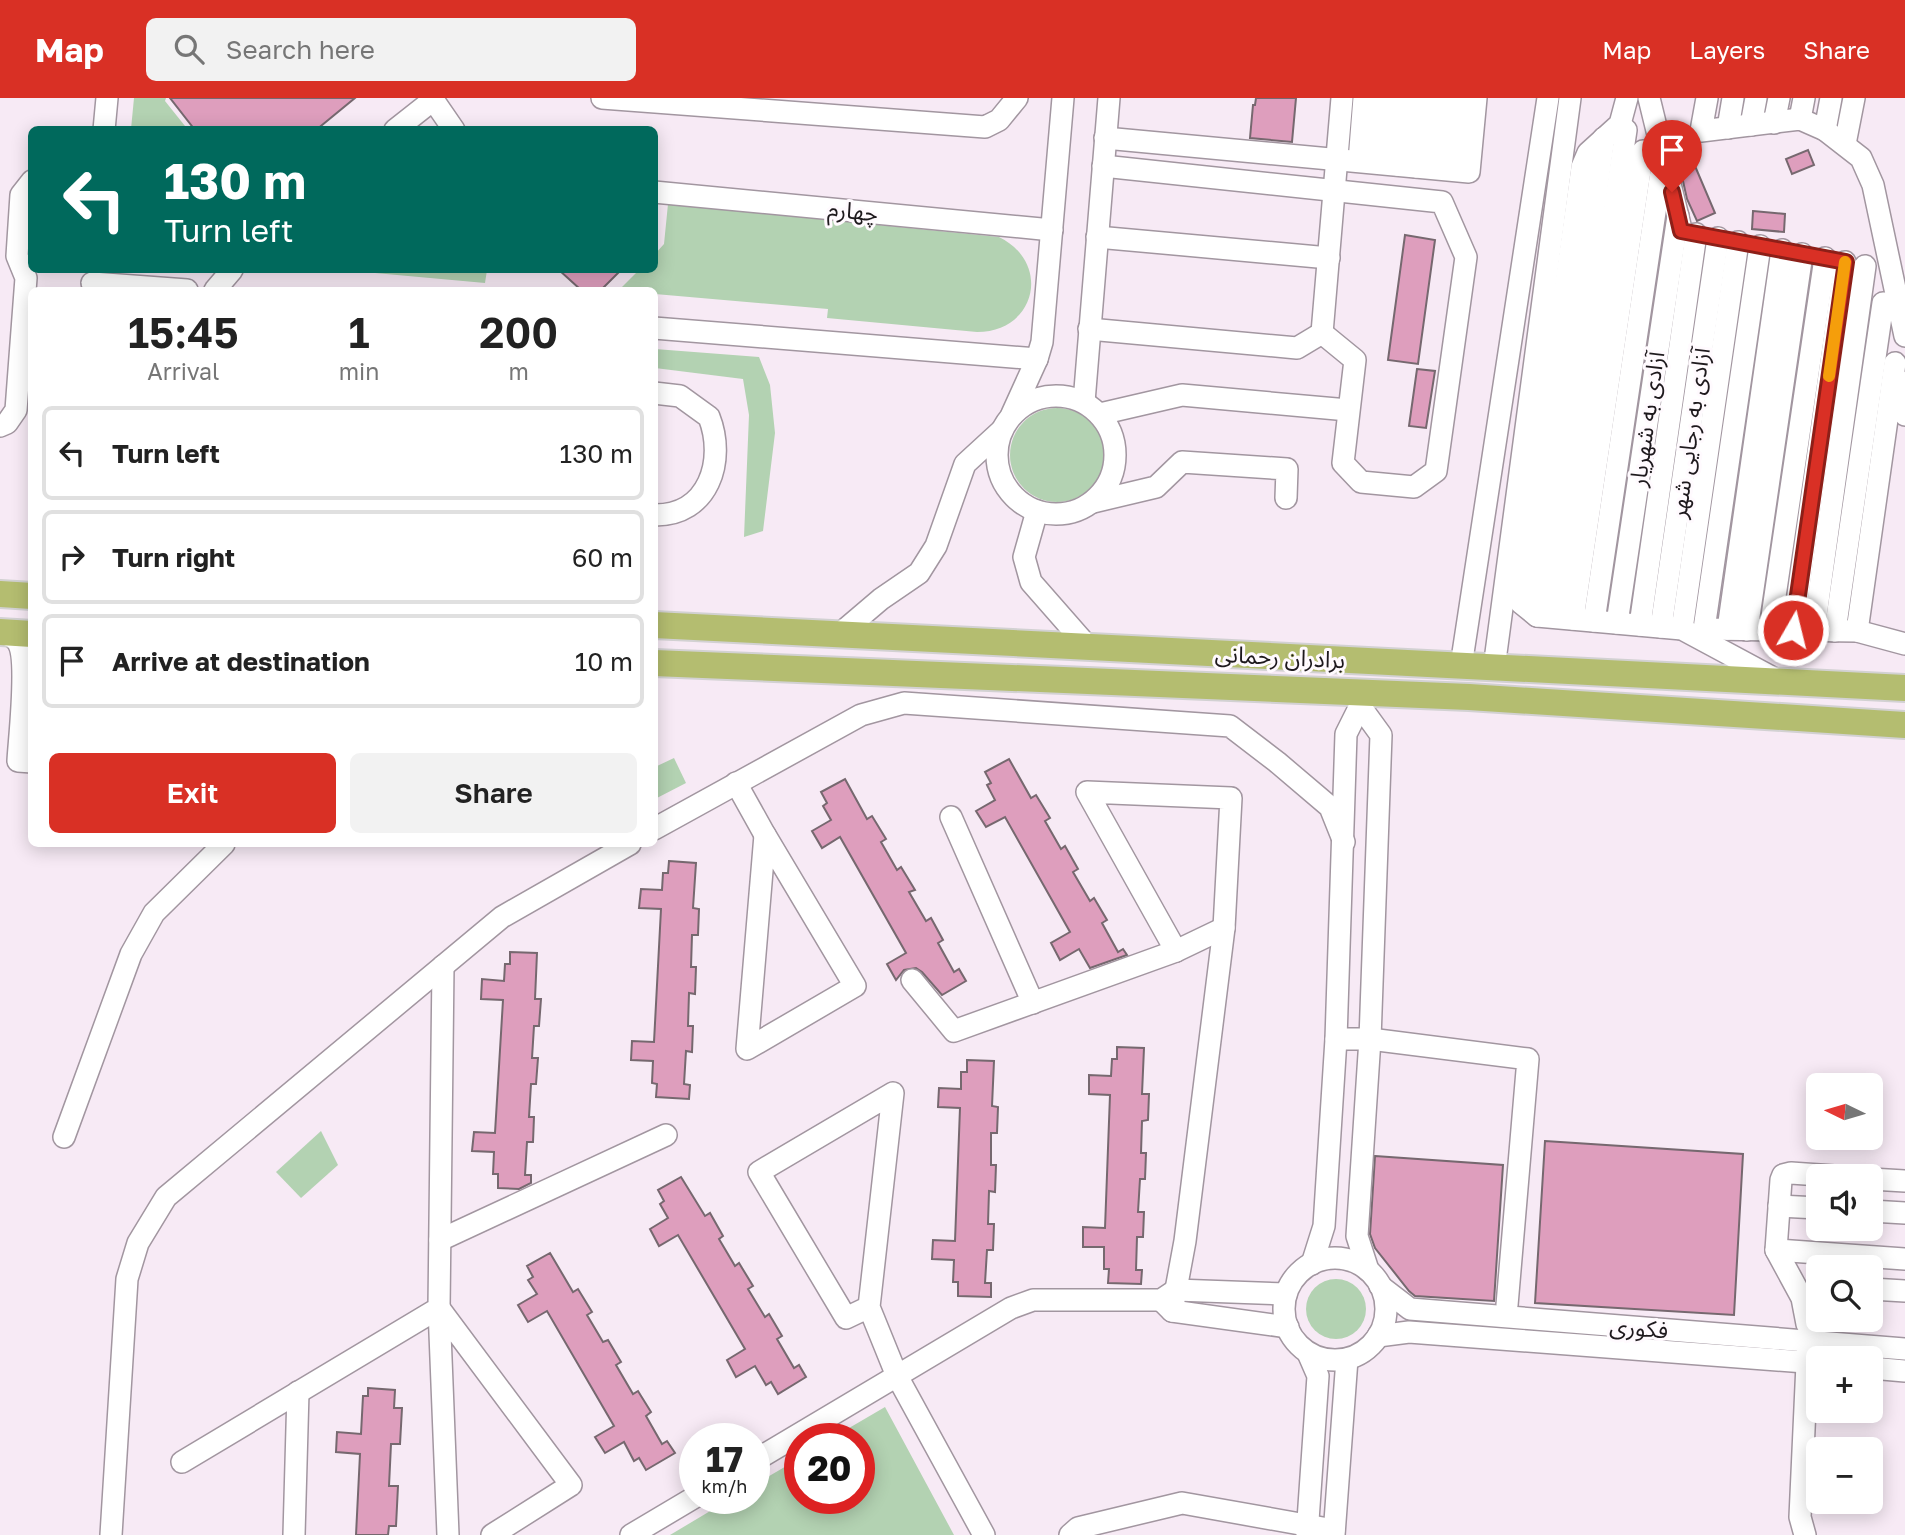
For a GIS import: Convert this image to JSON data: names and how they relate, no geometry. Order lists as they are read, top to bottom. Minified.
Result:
{"streets":{"main road":["برادران رحمانی"],"street":["چهارم","آزادی به شهریار","آزادی به رجایی شهر","فکوری"]},"north":"left","page":{"header":"Map","search":"Search here","nav":["Map","Layers","Share"],"turn":["130 m","Turn left"],"eta":["15:45","Arrival","1","min","200","m"],"list":[{"name":"Turn left","value":"130 m"},{"name":"Turn right","value":"60 m"},{"name":"Arrive at destination","value":"10 m"}],"buttons":["Exit","Share"],"map_buttons":["+","−"],"speed":"17 km/h","limit":"20"}}
